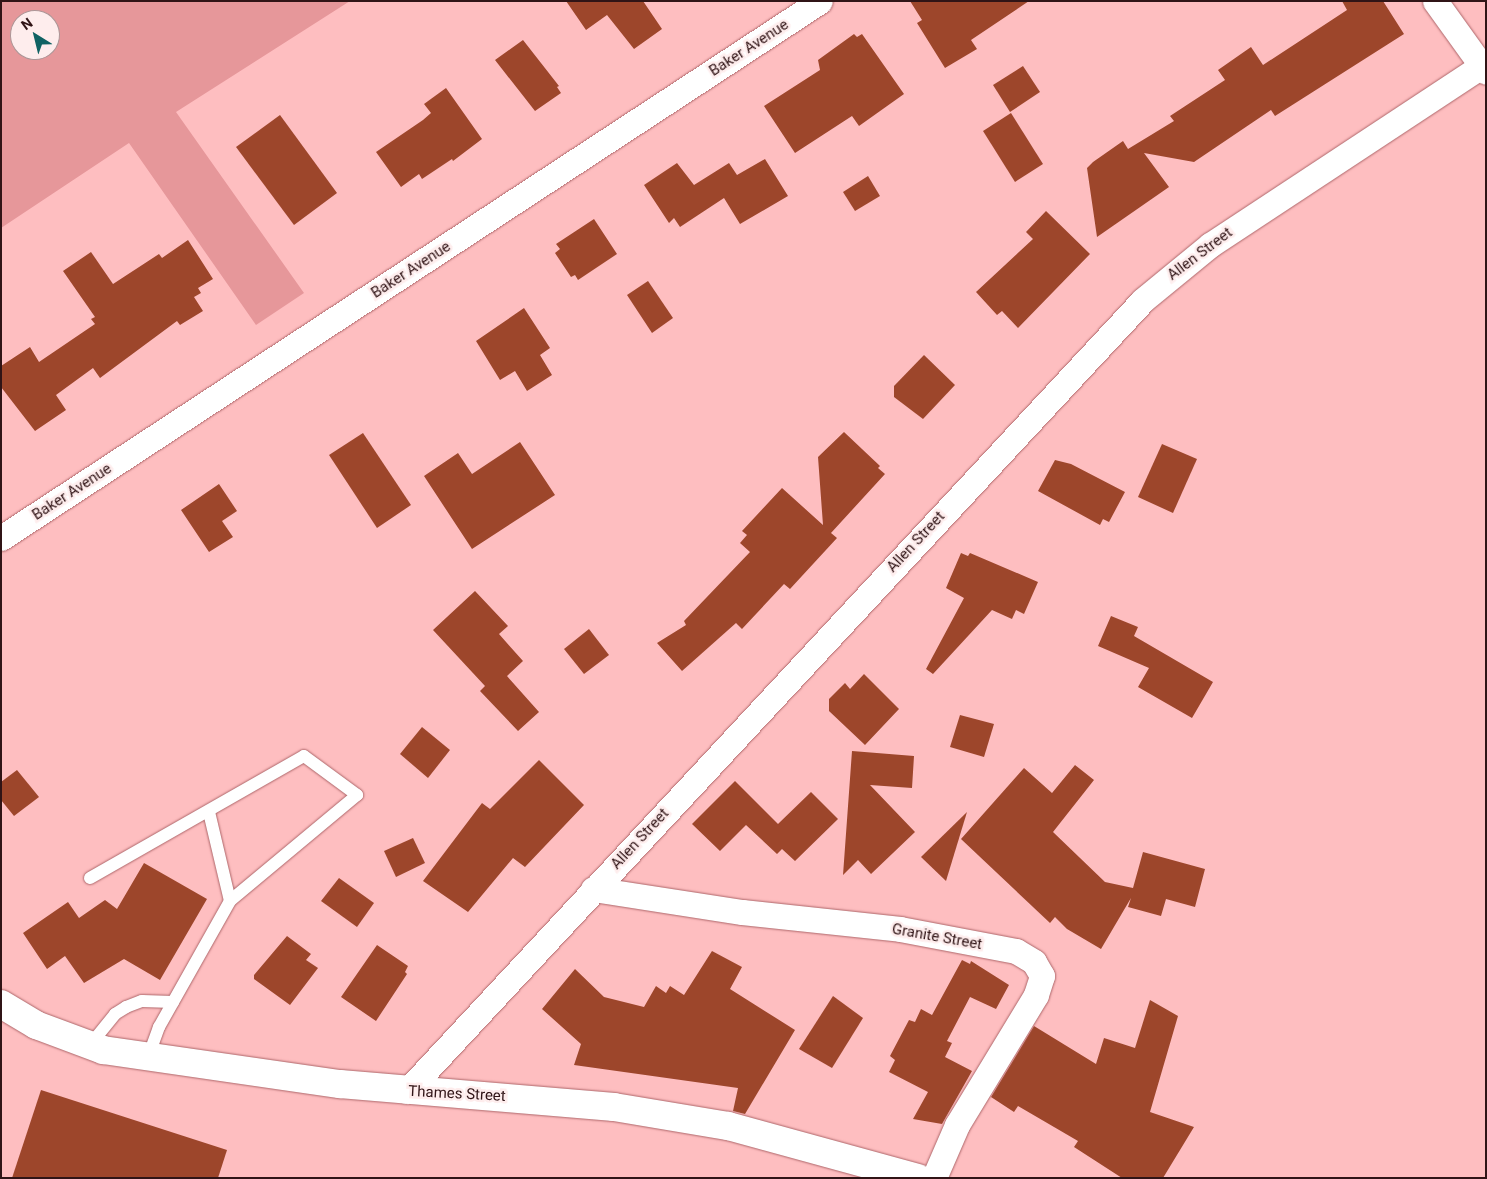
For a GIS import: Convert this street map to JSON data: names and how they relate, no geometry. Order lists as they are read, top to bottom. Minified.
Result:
{"streets":{"street":["Baker Avenue","Allen Street","Granite Street","Thames Street"]},"crossings":[["Allen Street","Granite Street"],["Allen Street","Thames Street"]],"north":"top left"}
